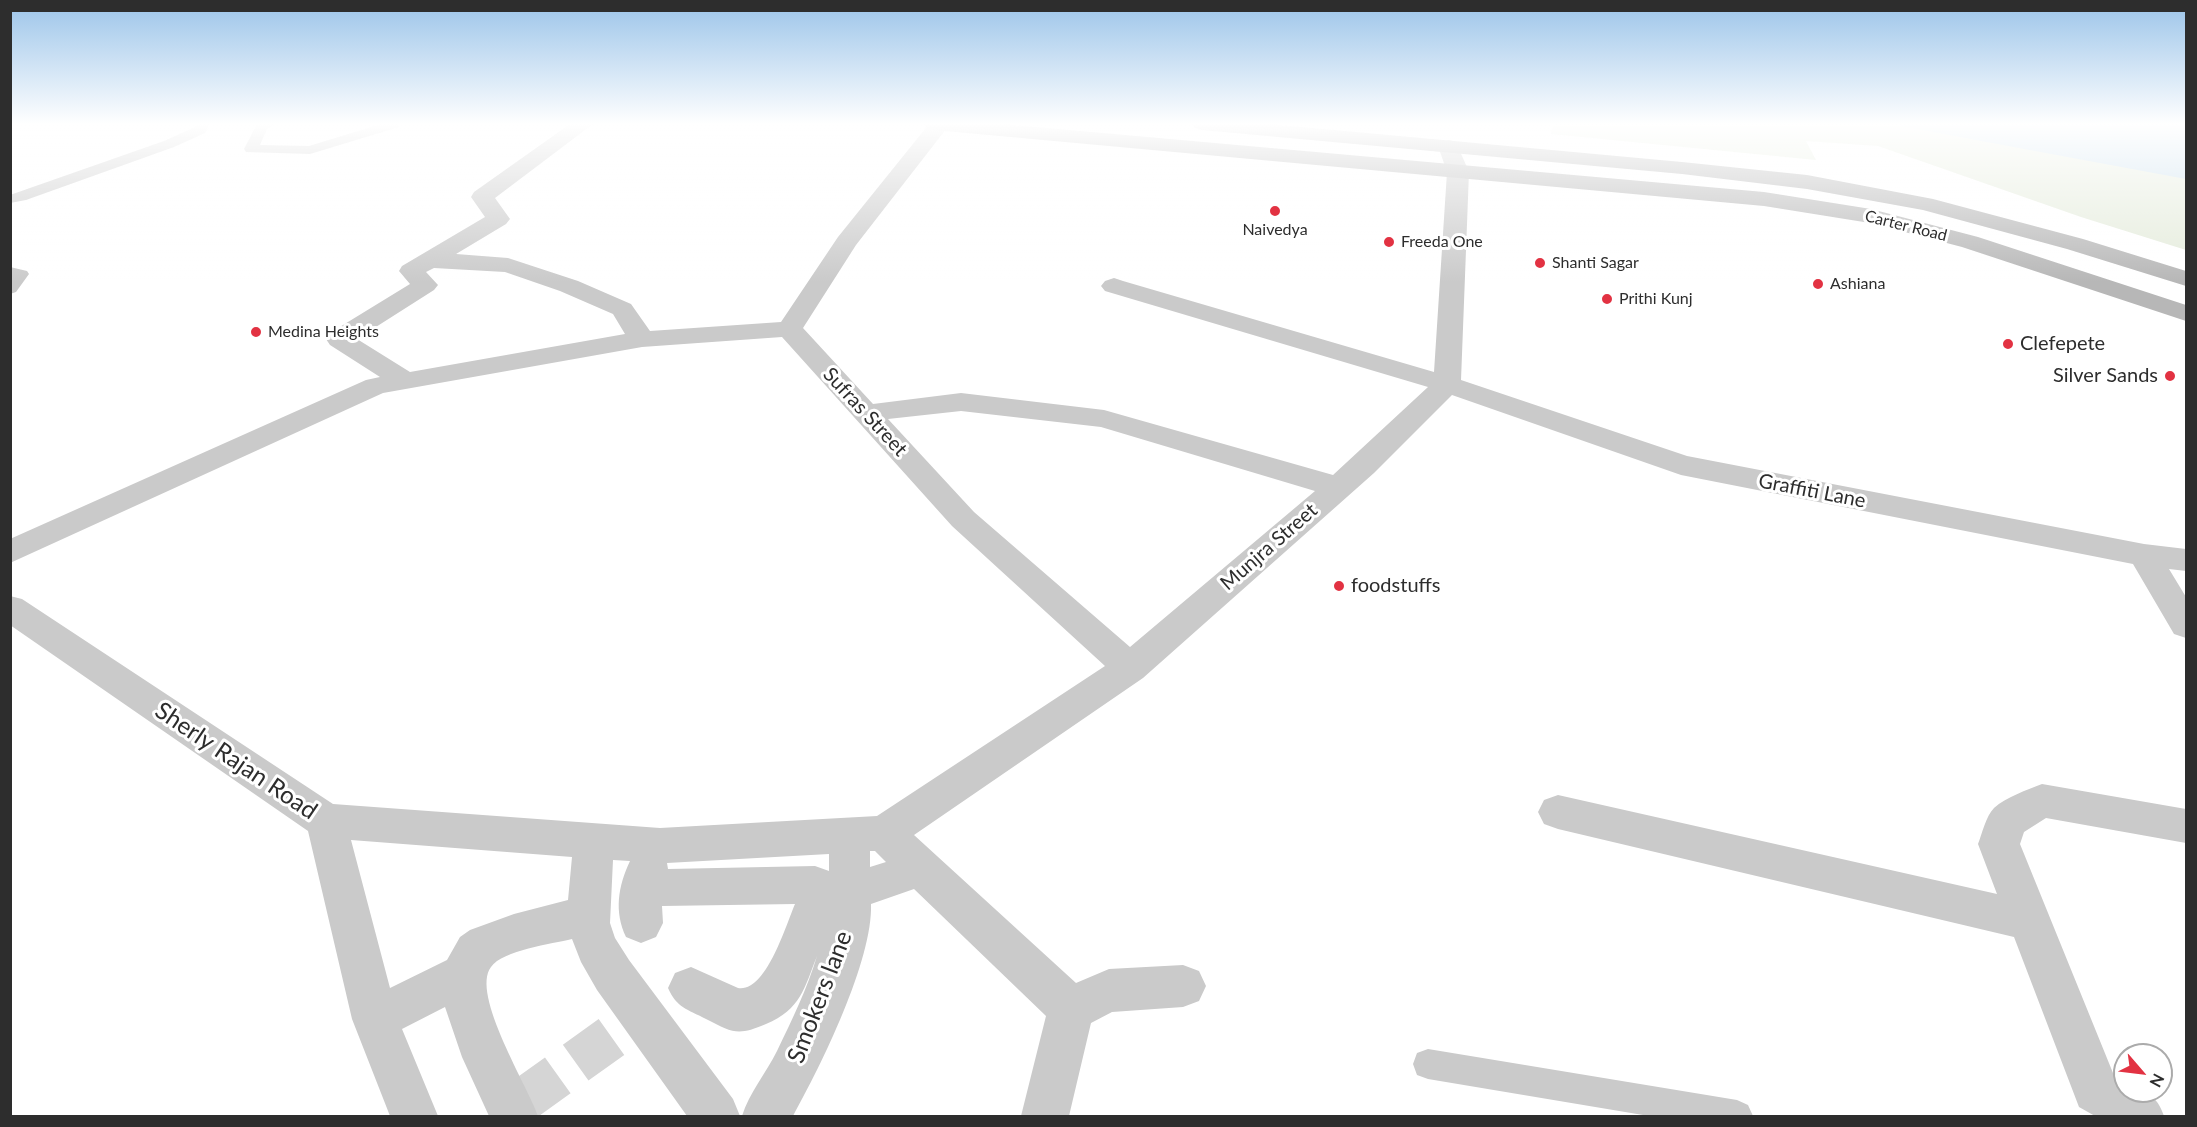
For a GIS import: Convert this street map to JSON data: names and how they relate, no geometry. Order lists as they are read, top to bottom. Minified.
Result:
{"streets":{"main road":["Carter Road"],"street":["Sufras Street","Graffiti Lane","Munjra Street","Sherly Rajan Road","Smokers lane"]},"crossings":[["Sufras Street","Munjra Street"],["Graffiti Lane","Munjra Street"],["Munjra Street","Smokers lane"]],"places":["Naivedya","Freeda One","Shanti Sagar","Ashiana","Prithi Kunj","Medina Heights","Clefepete","Silver Sands","foodstuffs"],"north":"bottom right"}
